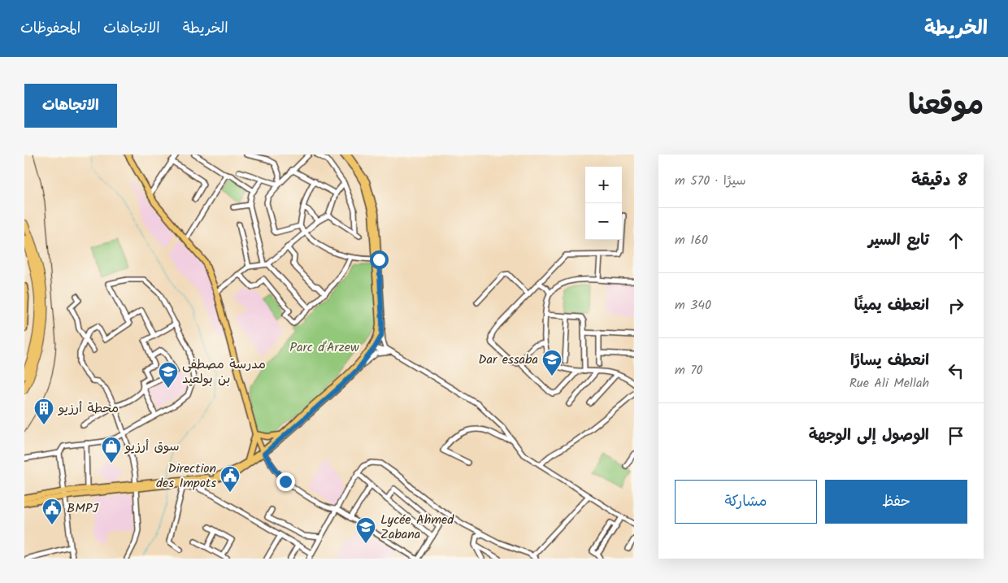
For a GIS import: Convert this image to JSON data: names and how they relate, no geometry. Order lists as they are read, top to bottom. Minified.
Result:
{"parks":["Parc d'Arzew"],"places":{"school or university":["Dar essaba","مدرسة مصطفى بن بولعيد","Lycée Ahmed Zabana"],"building":["محطة أرزيو"],"shop":["سوق أرزيو"],"public building":["Direction des Impots","BMPJ"]},"page":{"header":"الخريطة","nav":["الخريطة","الاتجاهات","المحفوظات"],"title":"موقعنا","buttons":["الاتجاهات",["حفظ","مشاركة"]],"heading":["8 دقيقة","سيرًا · 570 m"],"map_buttons":["+","−"],"list":[["تابع السير","160 m"],["انعطف يمينًا","340 m"],["انعطف يسارًا","Rue Ali Mellah","70 m"],"الوصول إلى الوجهة"]}}
